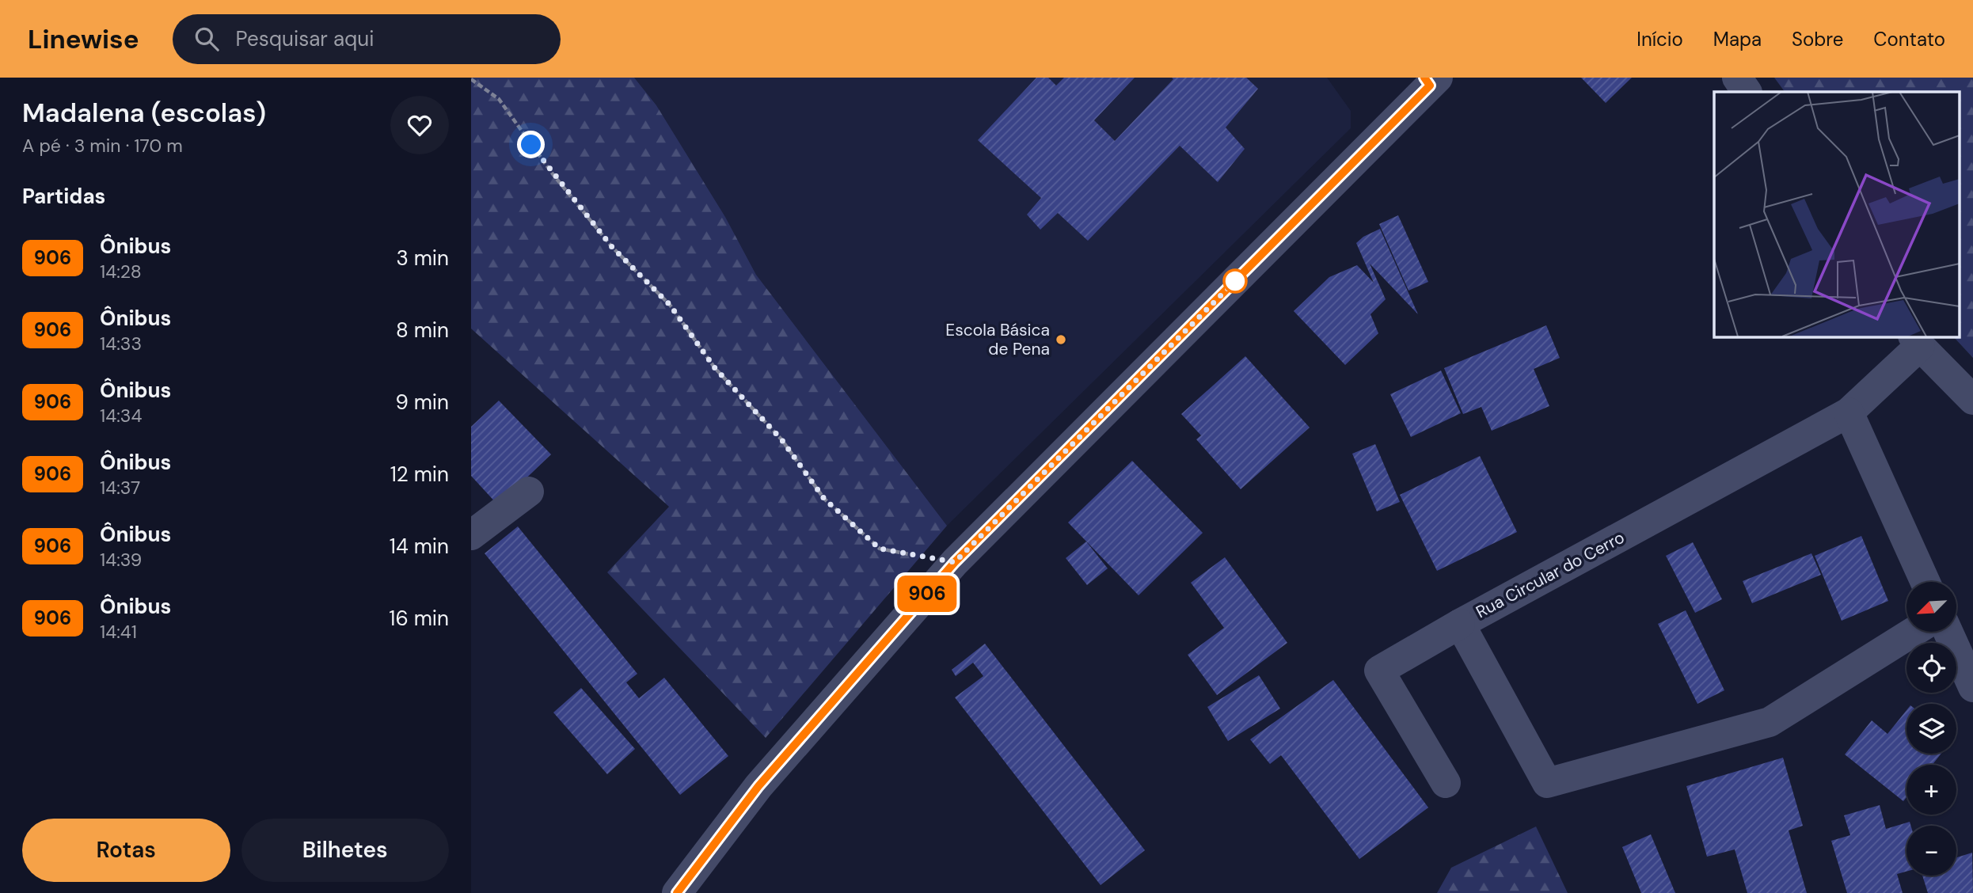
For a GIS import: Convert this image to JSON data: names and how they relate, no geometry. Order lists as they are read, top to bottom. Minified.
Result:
{"streets":{"street":["Rua Circular do Cerro"]},"places":["Escola Básica de Pena"],"lines":["bus line 906"],"north":"bottom left","page":{"header":"Linewise","search":"Pesquisar aqui","nav":["Início","Mapa","Sobre","Contato"],"heading":[["Madalena (escolas)","A pé · 3 min · 170 m"],"Partidas"],"on_map":"906","list":[{"mark":"906","name":"Ônibus","note":"14:28","value":"3 min"},{"mark":"906","name":"Ônibus","note":"14:33","value":"8 min"},{"mark":"906","name":"Ônibus","note":"14:34","value":"9 min"},{"mark":"906","name":"Ônibus","note":"14:37","value":"12 min"},{"mark":"906","name":"Ônibus","note":"14:39","value":"14 min"},{"mark":"906","name":"Ônibus","note":"14:41","value":"16 min"}],"map_buttons":["+","−"],"buttons":["Rotas","Bilhetes"]}}
